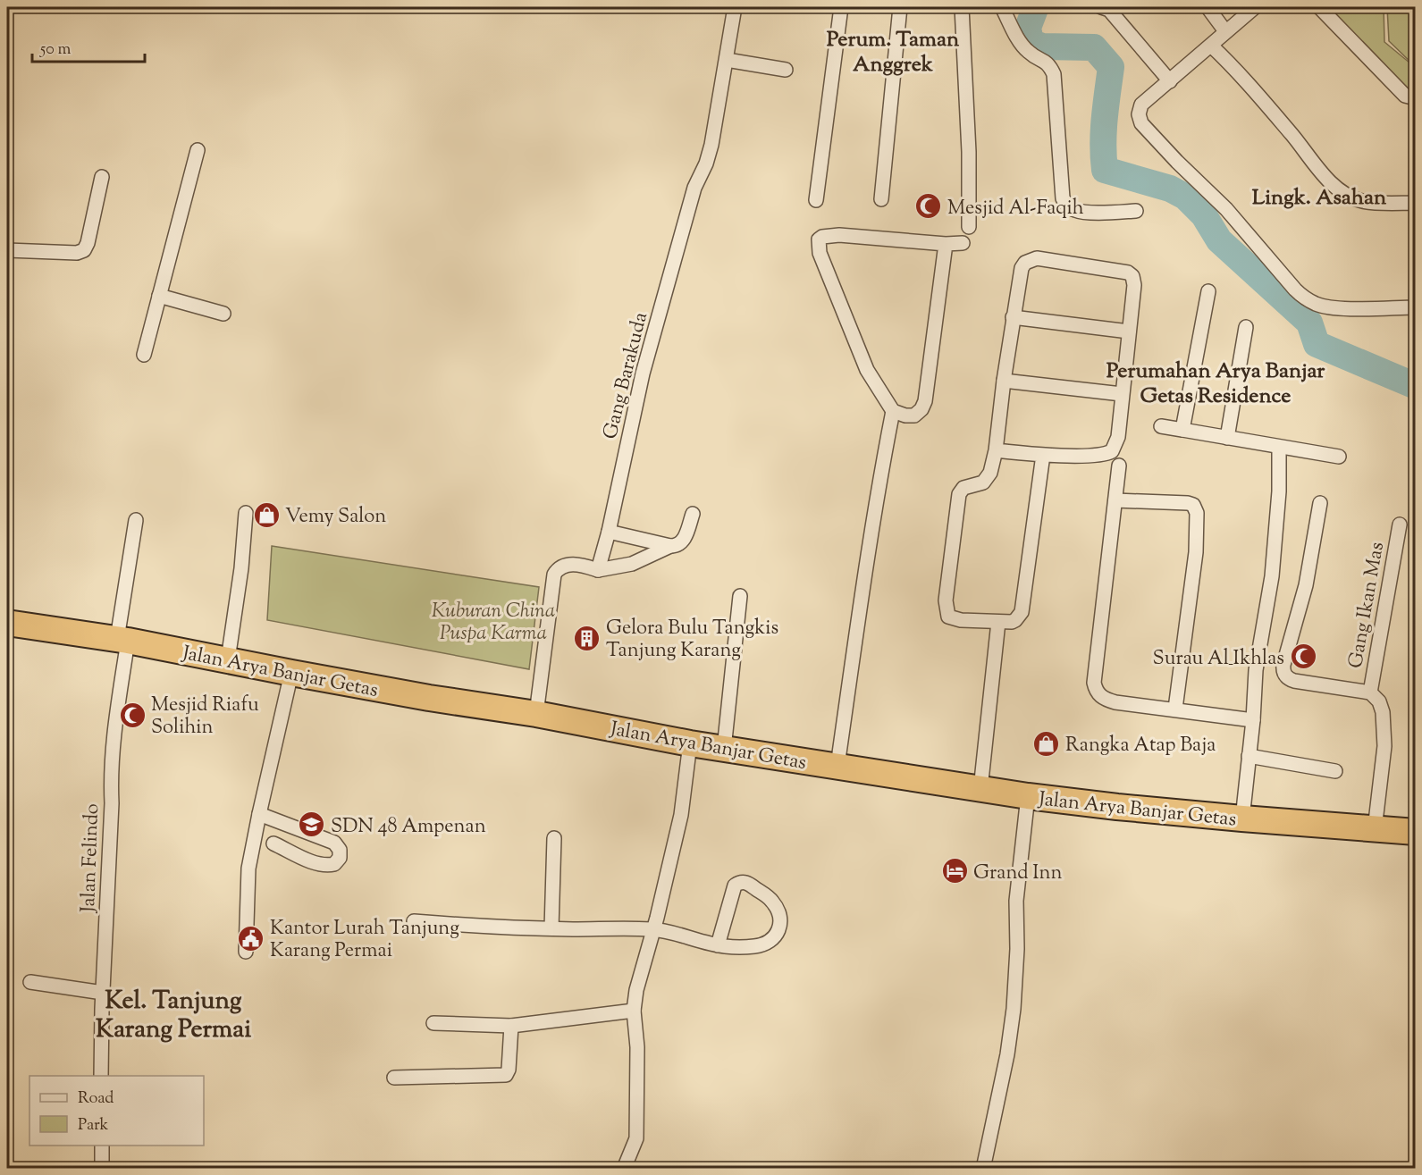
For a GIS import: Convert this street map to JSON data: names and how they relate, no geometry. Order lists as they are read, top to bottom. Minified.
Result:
{"streets":{"highway":["Jalan Arya Banjar Getas"],"street":["Gang Barakuda","Gang Ikan Mas","Jalan Felindo"]},"crossings":[["Gang Ikan Mas","Jalan Arya Banjar Getas"],["Jalan Arya Banjar Getas","Jalan Felindo"]],"districts":["Perum. Taman Anggrek","Lingk. Asahan","Perumahan Arya Banjar Getas Residence","Kel. Tanjung Karang Permai"],"parks":["Kuburan China Puspa Karma"],"places":{"mosque":["Mesjid Al-Faqih","Surau Al_Ikhlas","Mesjid Riafu Solihin"],"shop":["Vemy Salon","Rangka Atap Baja"],"building":["Gelora Bulu Tangkis Tanjung Karang"],"school or university":["SDN 48 Ampenan"],"hotel":["Grand Inn"],"public building":["Kantor Lurah Tanjung Karang Permai"]},"legend":["Road","Park"],"scale_bar":"50 m"}
